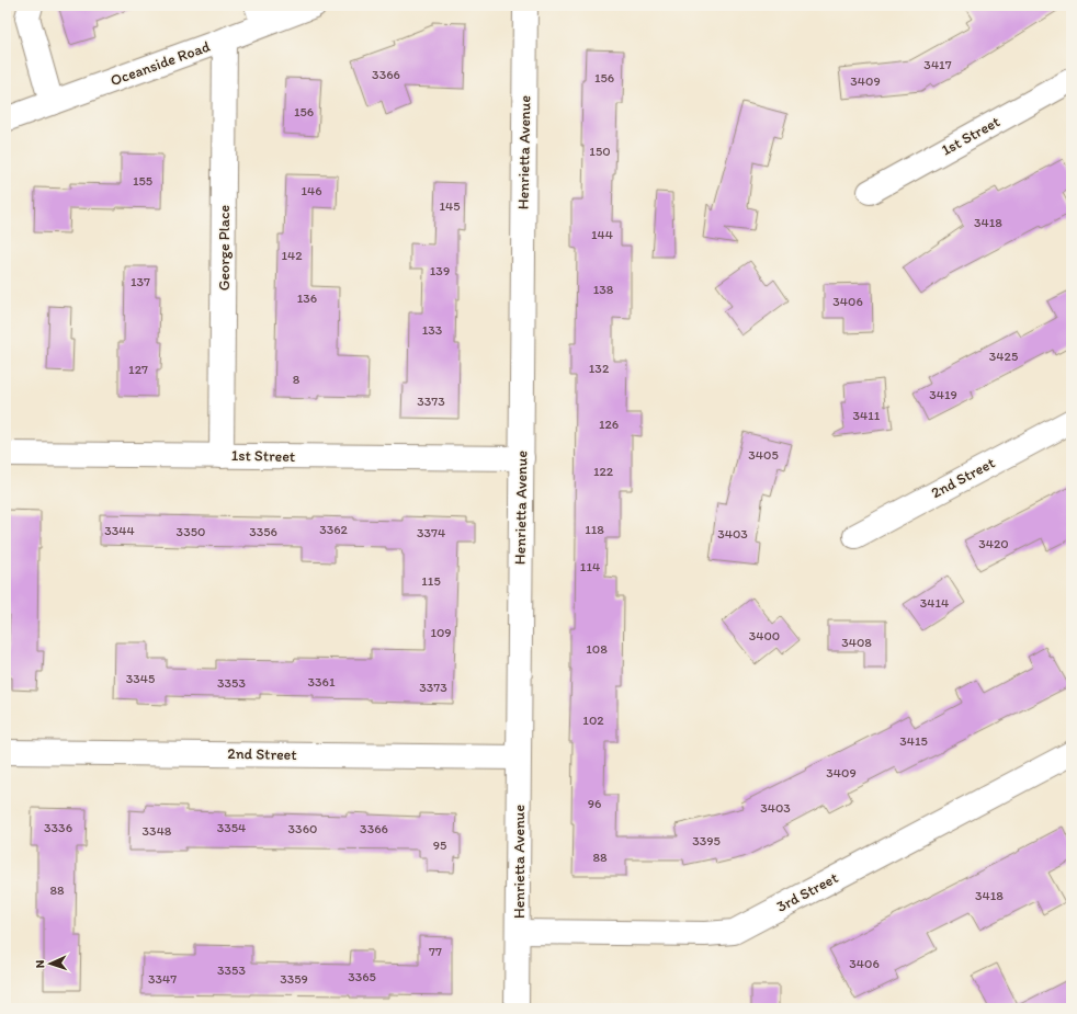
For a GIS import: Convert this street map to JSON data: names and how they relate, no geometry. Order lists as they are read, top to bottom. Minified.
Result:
{"streets":{"street":["Oceanside Road","1st Street","Henrietta Avenue","George Place","2nd Street","3rd Street"]},"crossings":[["Oceanside Road","George Place"],["1st Street","Henrietta Avenue"],["1st Street","George Place"],["Henrietta Avenue","2nd Street"],["Henrietta Avenue","3rd Street"]],"house_numbers":["3417","3366","156","3409","156","150","155","146","145","3418","144","142","139","137","138","136","3406","133","3425","132","127","8","3419","3373","3411","126","3405","122","3362","118","3344","3350","3356","3374","3403","3420","114","115","3414","109","3400","3408","108","3345","3361","3353","3373","102","3415","3409","96","3403","3336","3354","3360","3366","3348","3395","95","88","88","3418","77","3406","3353","3365","3347","3359"],"north":"left"}
